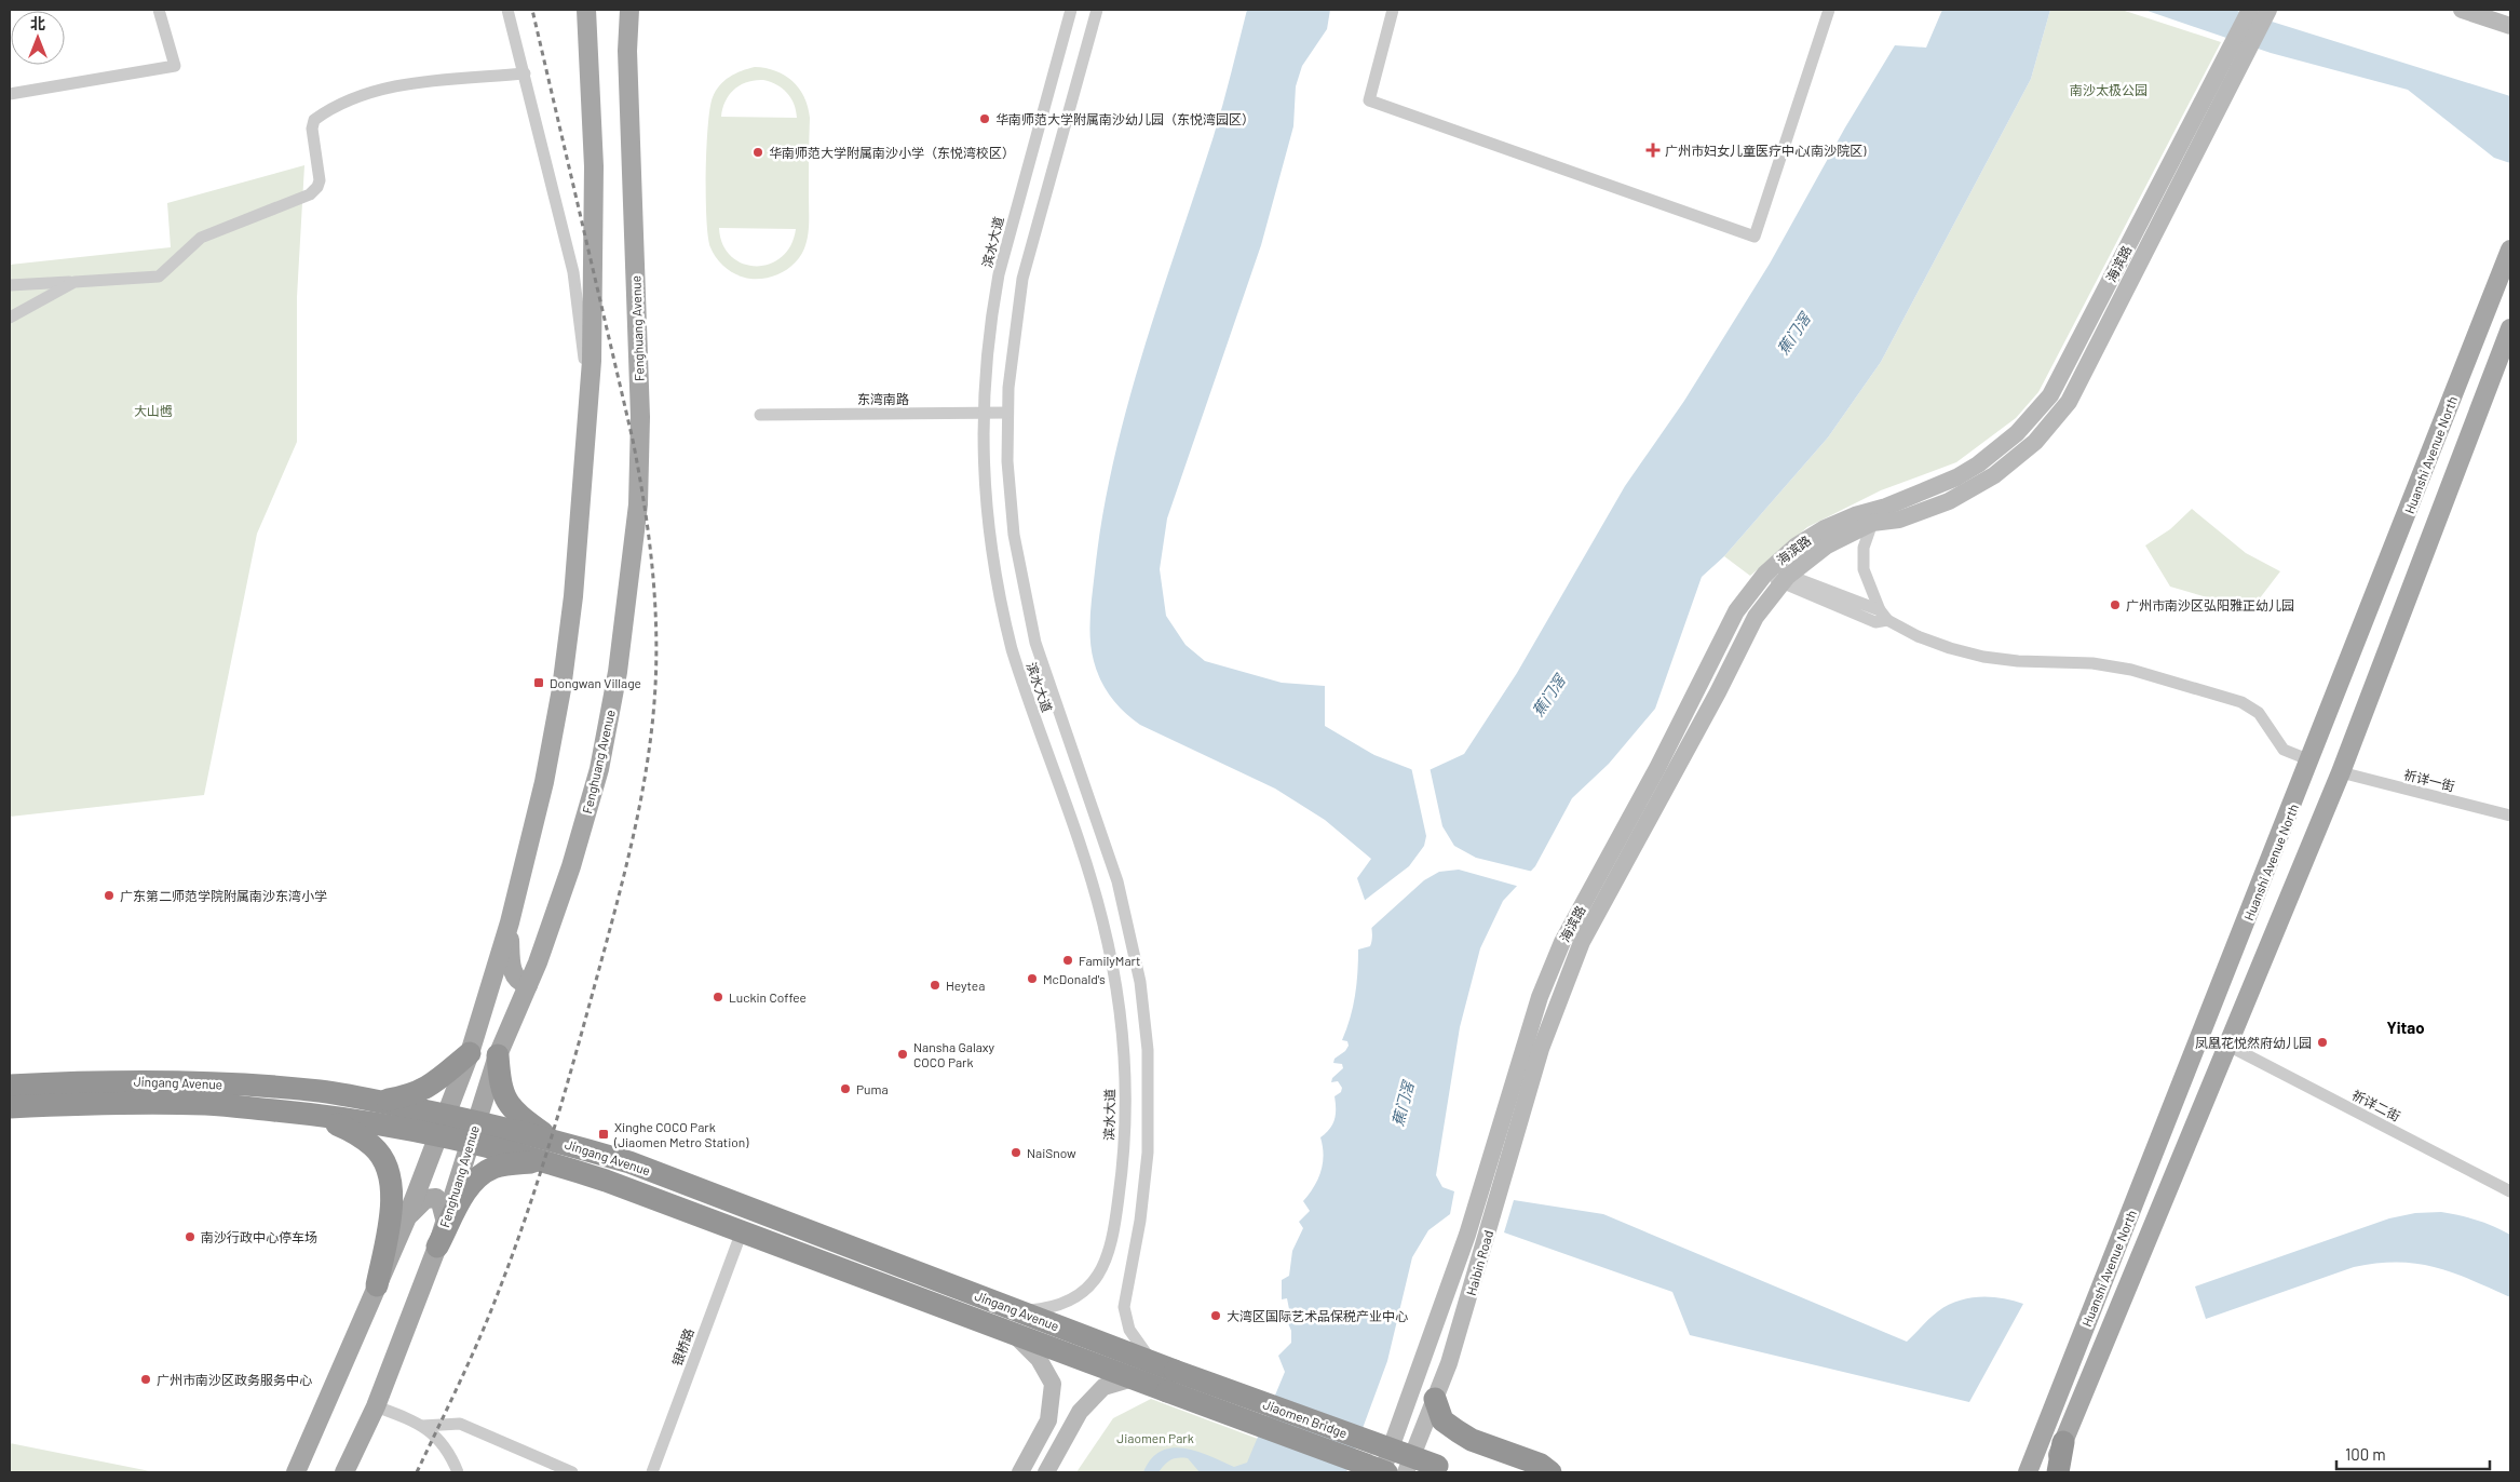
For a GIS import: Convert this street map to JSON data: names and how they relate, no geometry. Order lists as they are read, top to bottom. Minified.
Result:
{"streets":{"highway":["Jingang Avenue","Jiaomen Bridge"],"main road":["Fenghuang Avenue","Huanshi Avenue North"],"street":["滨水大道","海滨路","东湾南路","祈详一街","祈详二街","Haibin Road","银桥路"]},"crossings":[["滨水大道","东湾南路"],["滨水大道","Jingang Avenue"],["滨水大道","Jiaomen Bridge"],["海滨路","Haibin Road"],["Fenghuang Avenue","Jingang Avenue"],["Huanshi Avenue North","祈详一街"],["Huanshi Avenue North","祈详二街"],["Jingang Avenue","银桥路"],["Jingang Avenue","Jiaomen Bridge"]],"districts":["Yitao"],"water":["蕉门滘"],"parks":["南沙太极公园","大山乸","Jiaomen Park"],"places":{"other":["华南师范大学附属南沙幼儿园（东悦湾园区）","华南师范大学附属南沙小学（东悦湾校区）","广州市南沙区弘阳雅正幼儿园","广东第二师范学院附属南沙东湾小学","FamilyMart","McDonald's","Heytea","Luckin Coffee","凤凰花悦然府幼儿园","Nansha Galaxy COCO Park","Puma","NaiSnow","南沙行政中心停车场","大湾区国际艺术品保税产业中心","广州市南沙区政务服务中心"],"health":["广州市妇女儿童医疗中心(南沙院区)"],"transit":["Dongwan Village","Xinghe COCO Park (Jiaomen Metro Station)"]},"scale_bar":"100 m","north":"top"}
